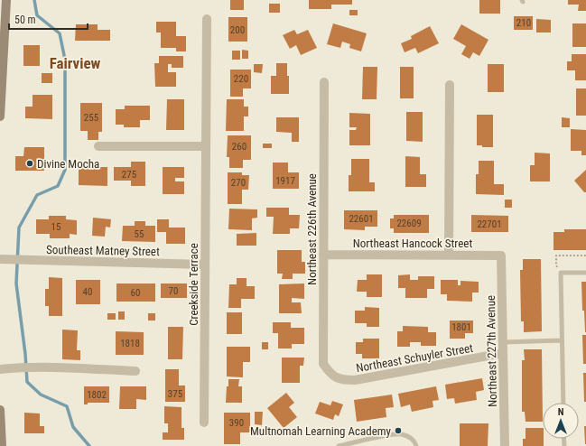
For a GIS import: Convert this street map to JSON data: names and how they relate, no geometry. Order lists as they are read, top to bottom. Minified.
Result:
{"streets":{"street":["Northeast 226th Avenue","Northeast Hancock Street","Southeast Matney Street","Creekside Terrace","Northeast 227th Avenue","Northeast Schuyler Street"]},"crossings":[["Northeast 226th Avenue","Northeast Hancock Street"],["Northeast 226th Avenue","Northeast Schuyler Street"],["Northeast Hancock Street","Northeast 227th Avenue"],["Southeast Matney Street","Creekside Terrace"],["Northeast 227th Avenue","Northeast Schuyler Street"]],"districts":["Fairview"],"places":["Divine Mocha","Multnomah Learning Academy"],"house_numbers":["210","200","220","255","260","275","1917","270","22601","22609","22701","15","55","70","40","60","1801","1818","375","1802","390"],"scale_bar":"50 m","north":"top"}
